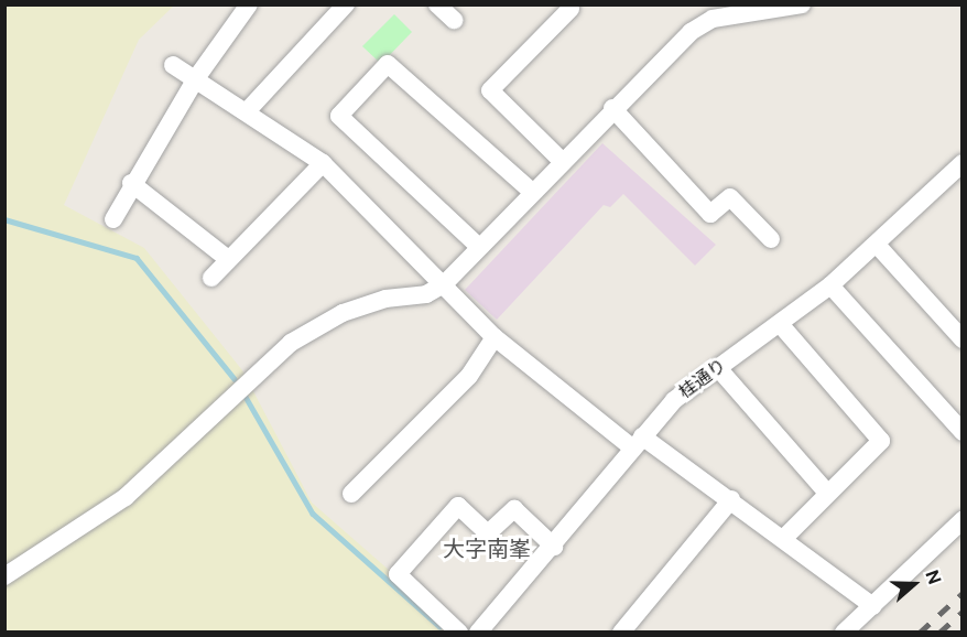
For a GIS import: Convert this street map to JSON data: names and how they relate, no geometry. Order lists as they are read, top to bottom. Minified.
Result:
{"streets":{"street":["桂通り"]},"districts":["大字南峯"],"north":"right"}
